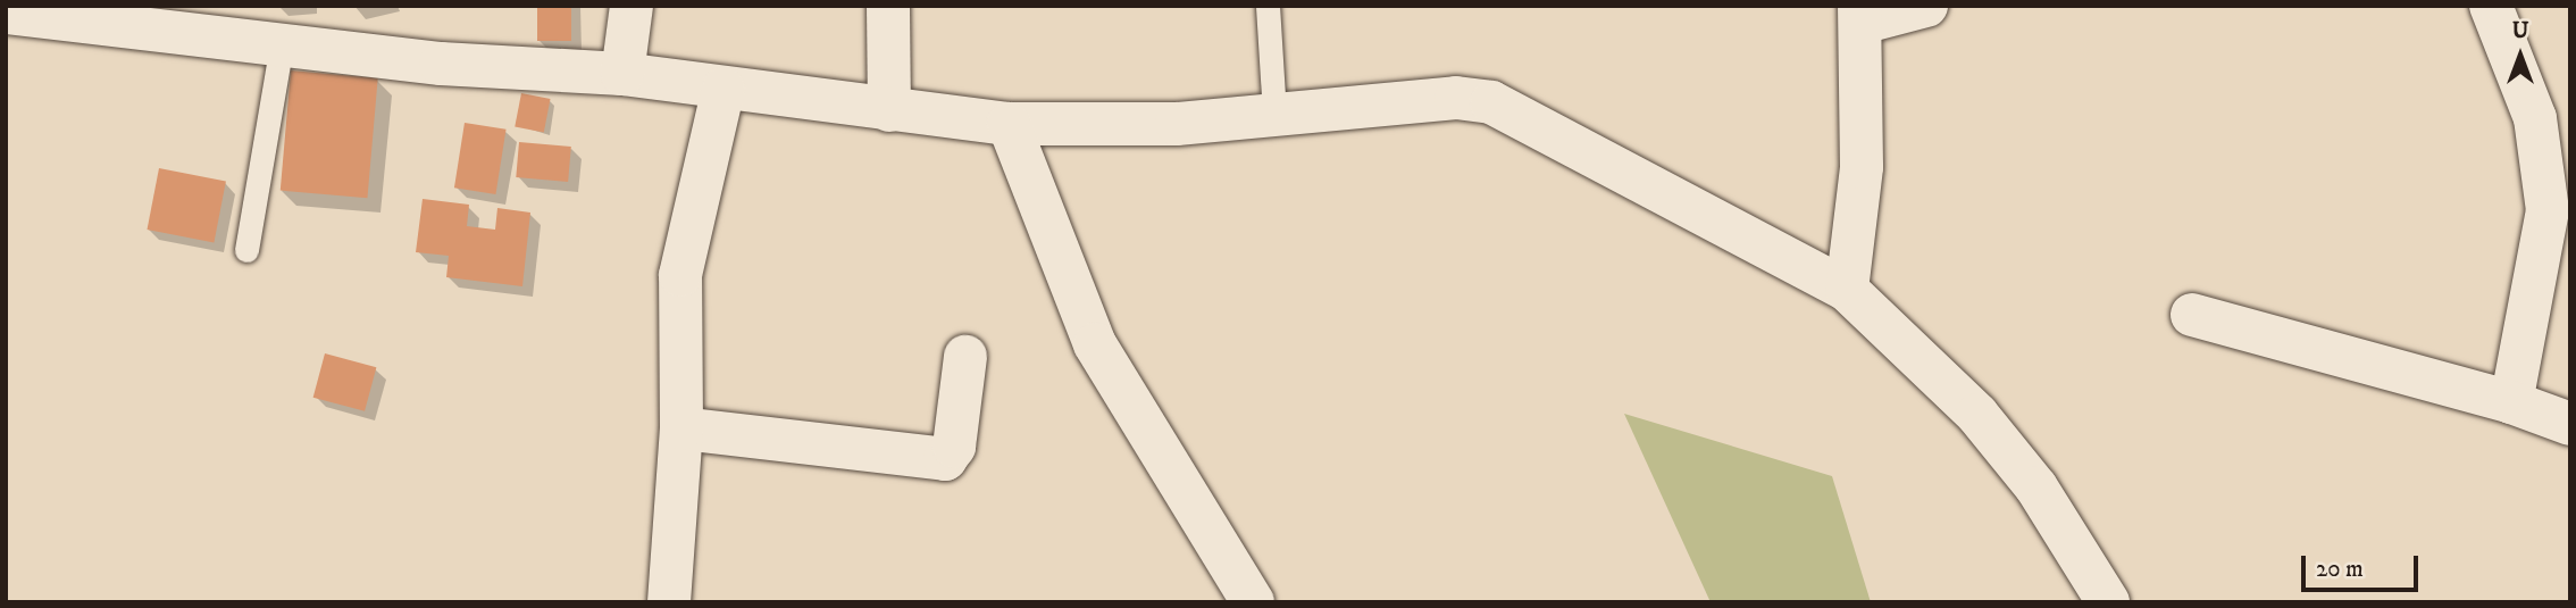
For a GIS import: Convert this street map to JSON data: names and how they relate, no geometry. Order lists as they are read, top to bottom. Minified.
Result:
{"scale_bar":"20 m","north":"top"}
